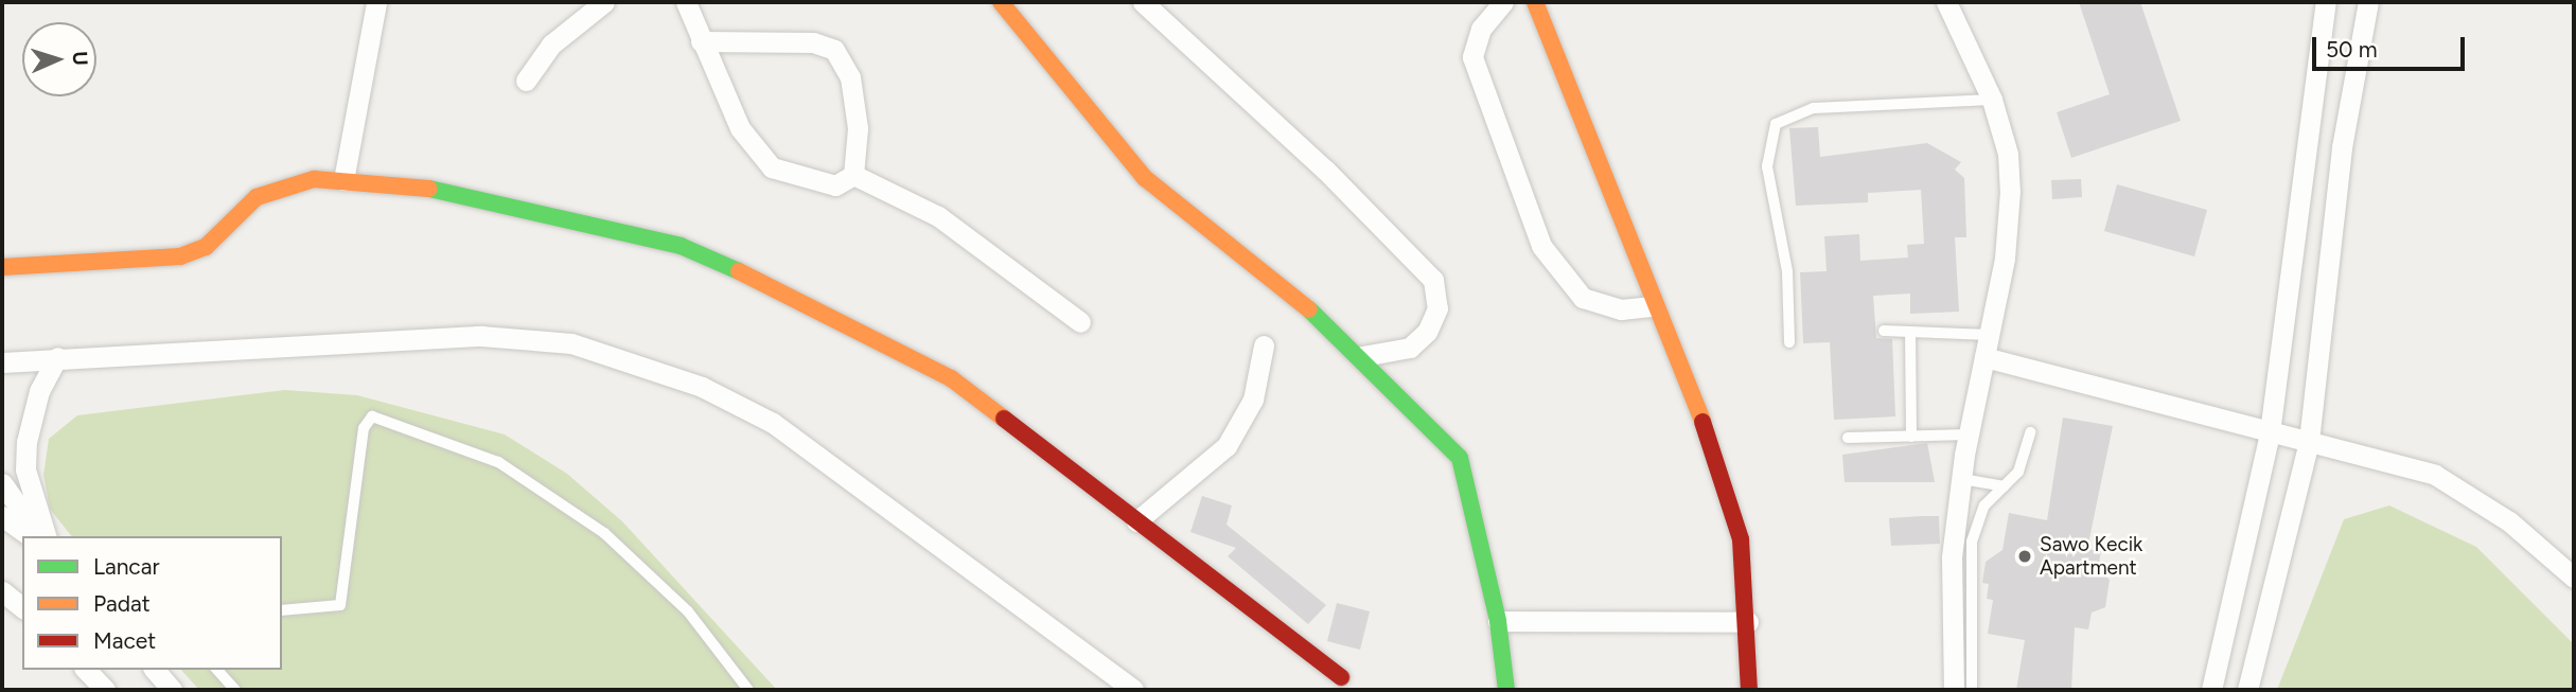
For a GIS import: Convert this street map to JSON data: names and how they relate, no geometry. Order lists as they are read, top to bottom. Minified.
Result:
{"places":["Sawo Kecik Apartment"],"legend":["Lancar","Padat","Macet"],"scale_bar":"50 m","north":"right"}
